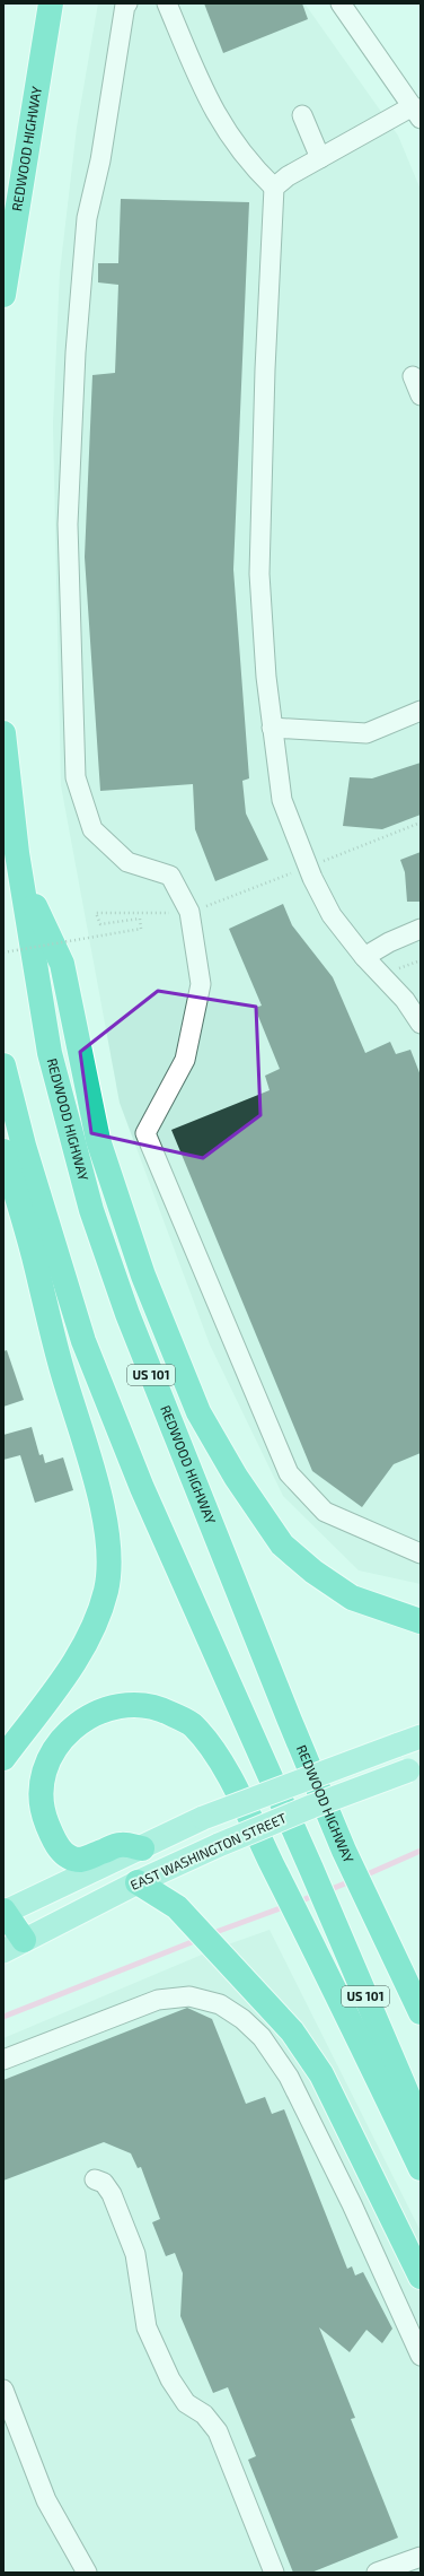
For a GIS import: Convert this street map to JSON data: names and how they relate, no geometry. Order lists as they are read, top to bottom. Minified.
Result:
{"streets":{"highway":["REDWOOD HIGHWAY","US 101"],"main road":["EAST WASHINGTON STREET"]}}
